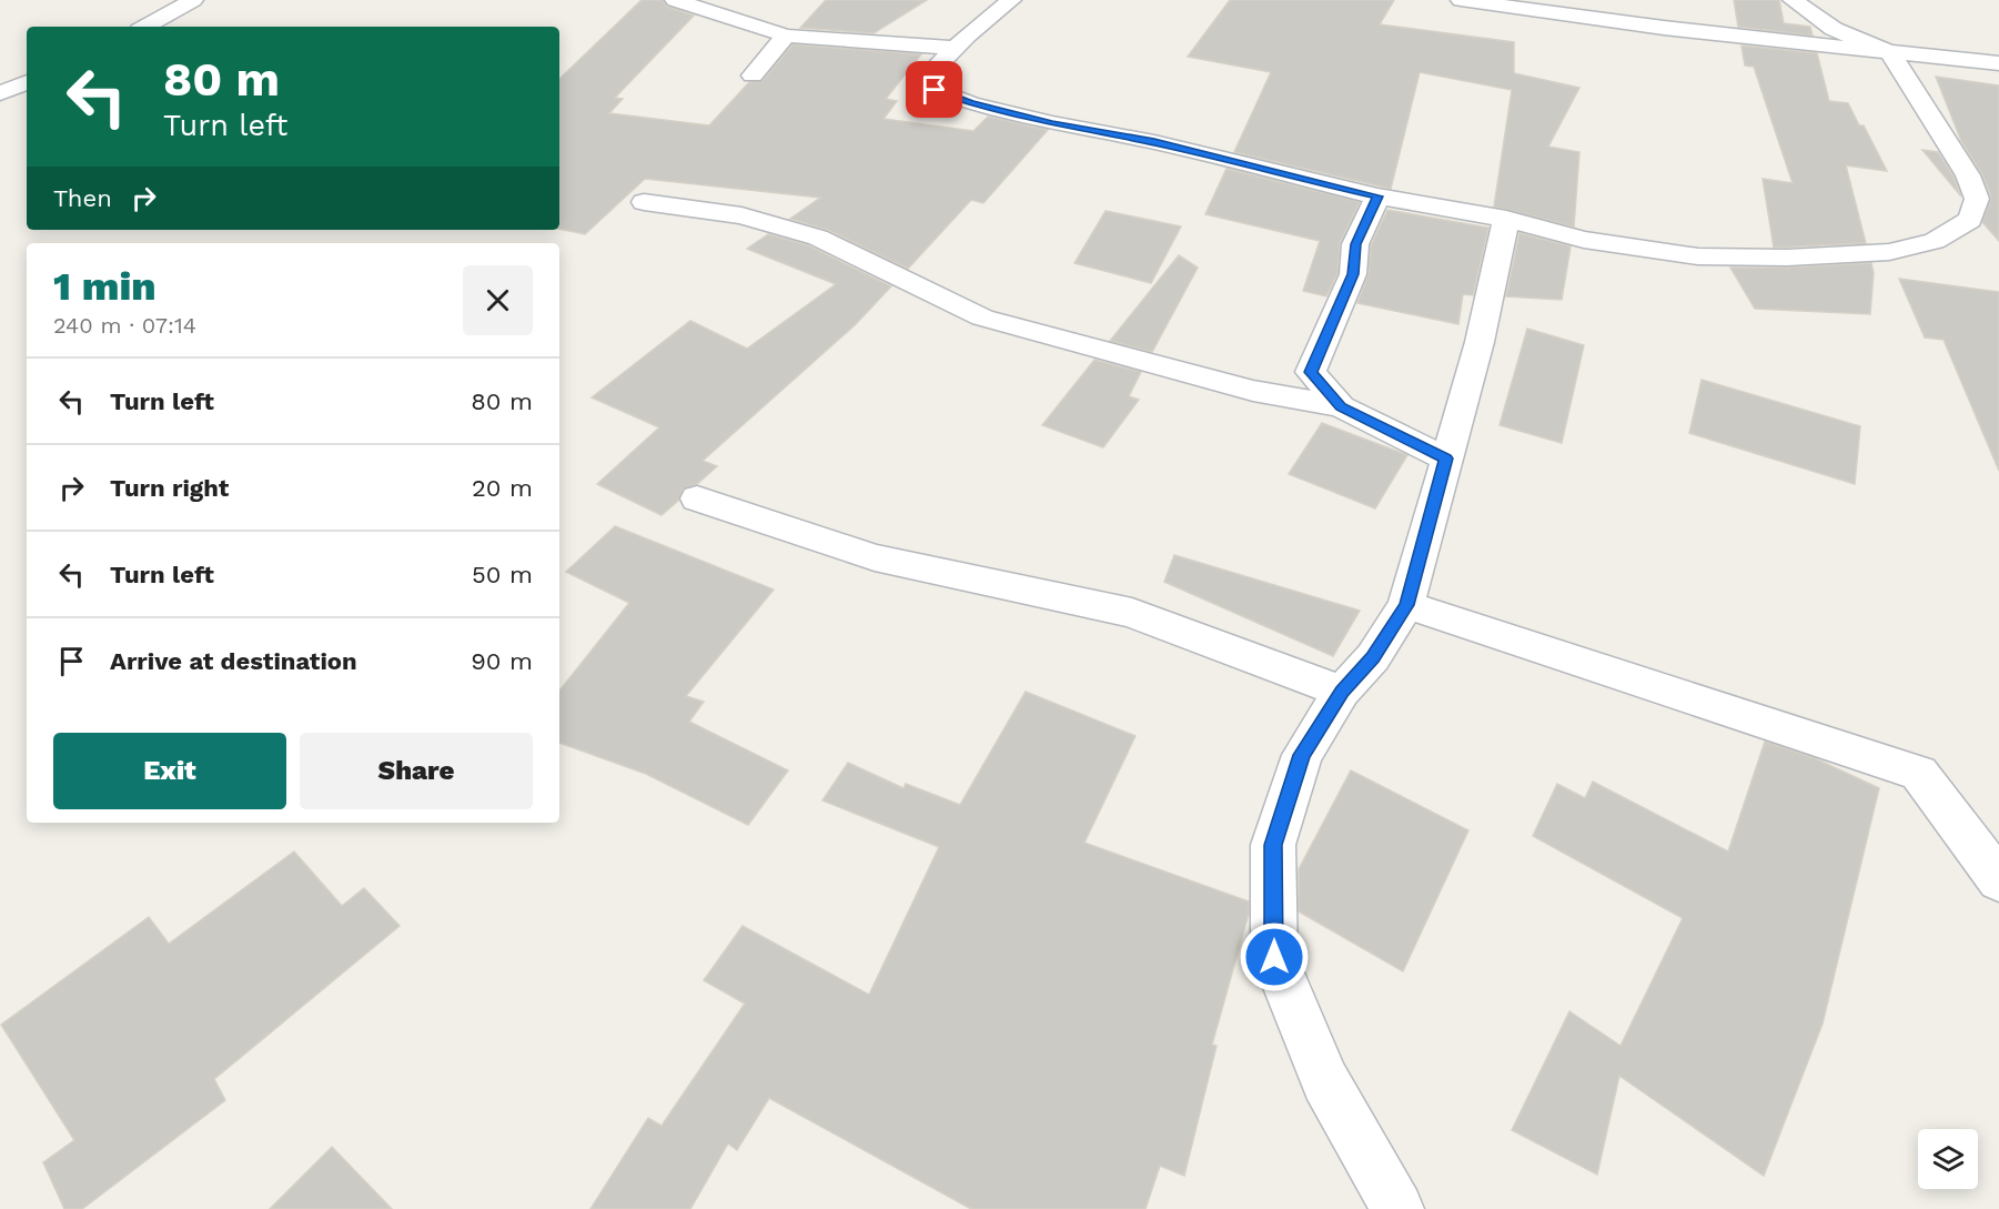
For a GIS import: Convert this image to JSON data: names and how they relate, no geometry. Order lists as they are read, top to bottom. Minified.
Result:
{"page":{"turn":["80 m","Turn left"],"then":"Then","heading":["1 min","240 m · 07:14"],"list":[{"name":"Turn left","value":"80 m"},{"name":"Turn right","value":"20 m"},{"name":"Turn left","value":"50 m"},{"name":"Arrive at destination","value":"90 m"}],"buttons":["Exit","Share"]}}
